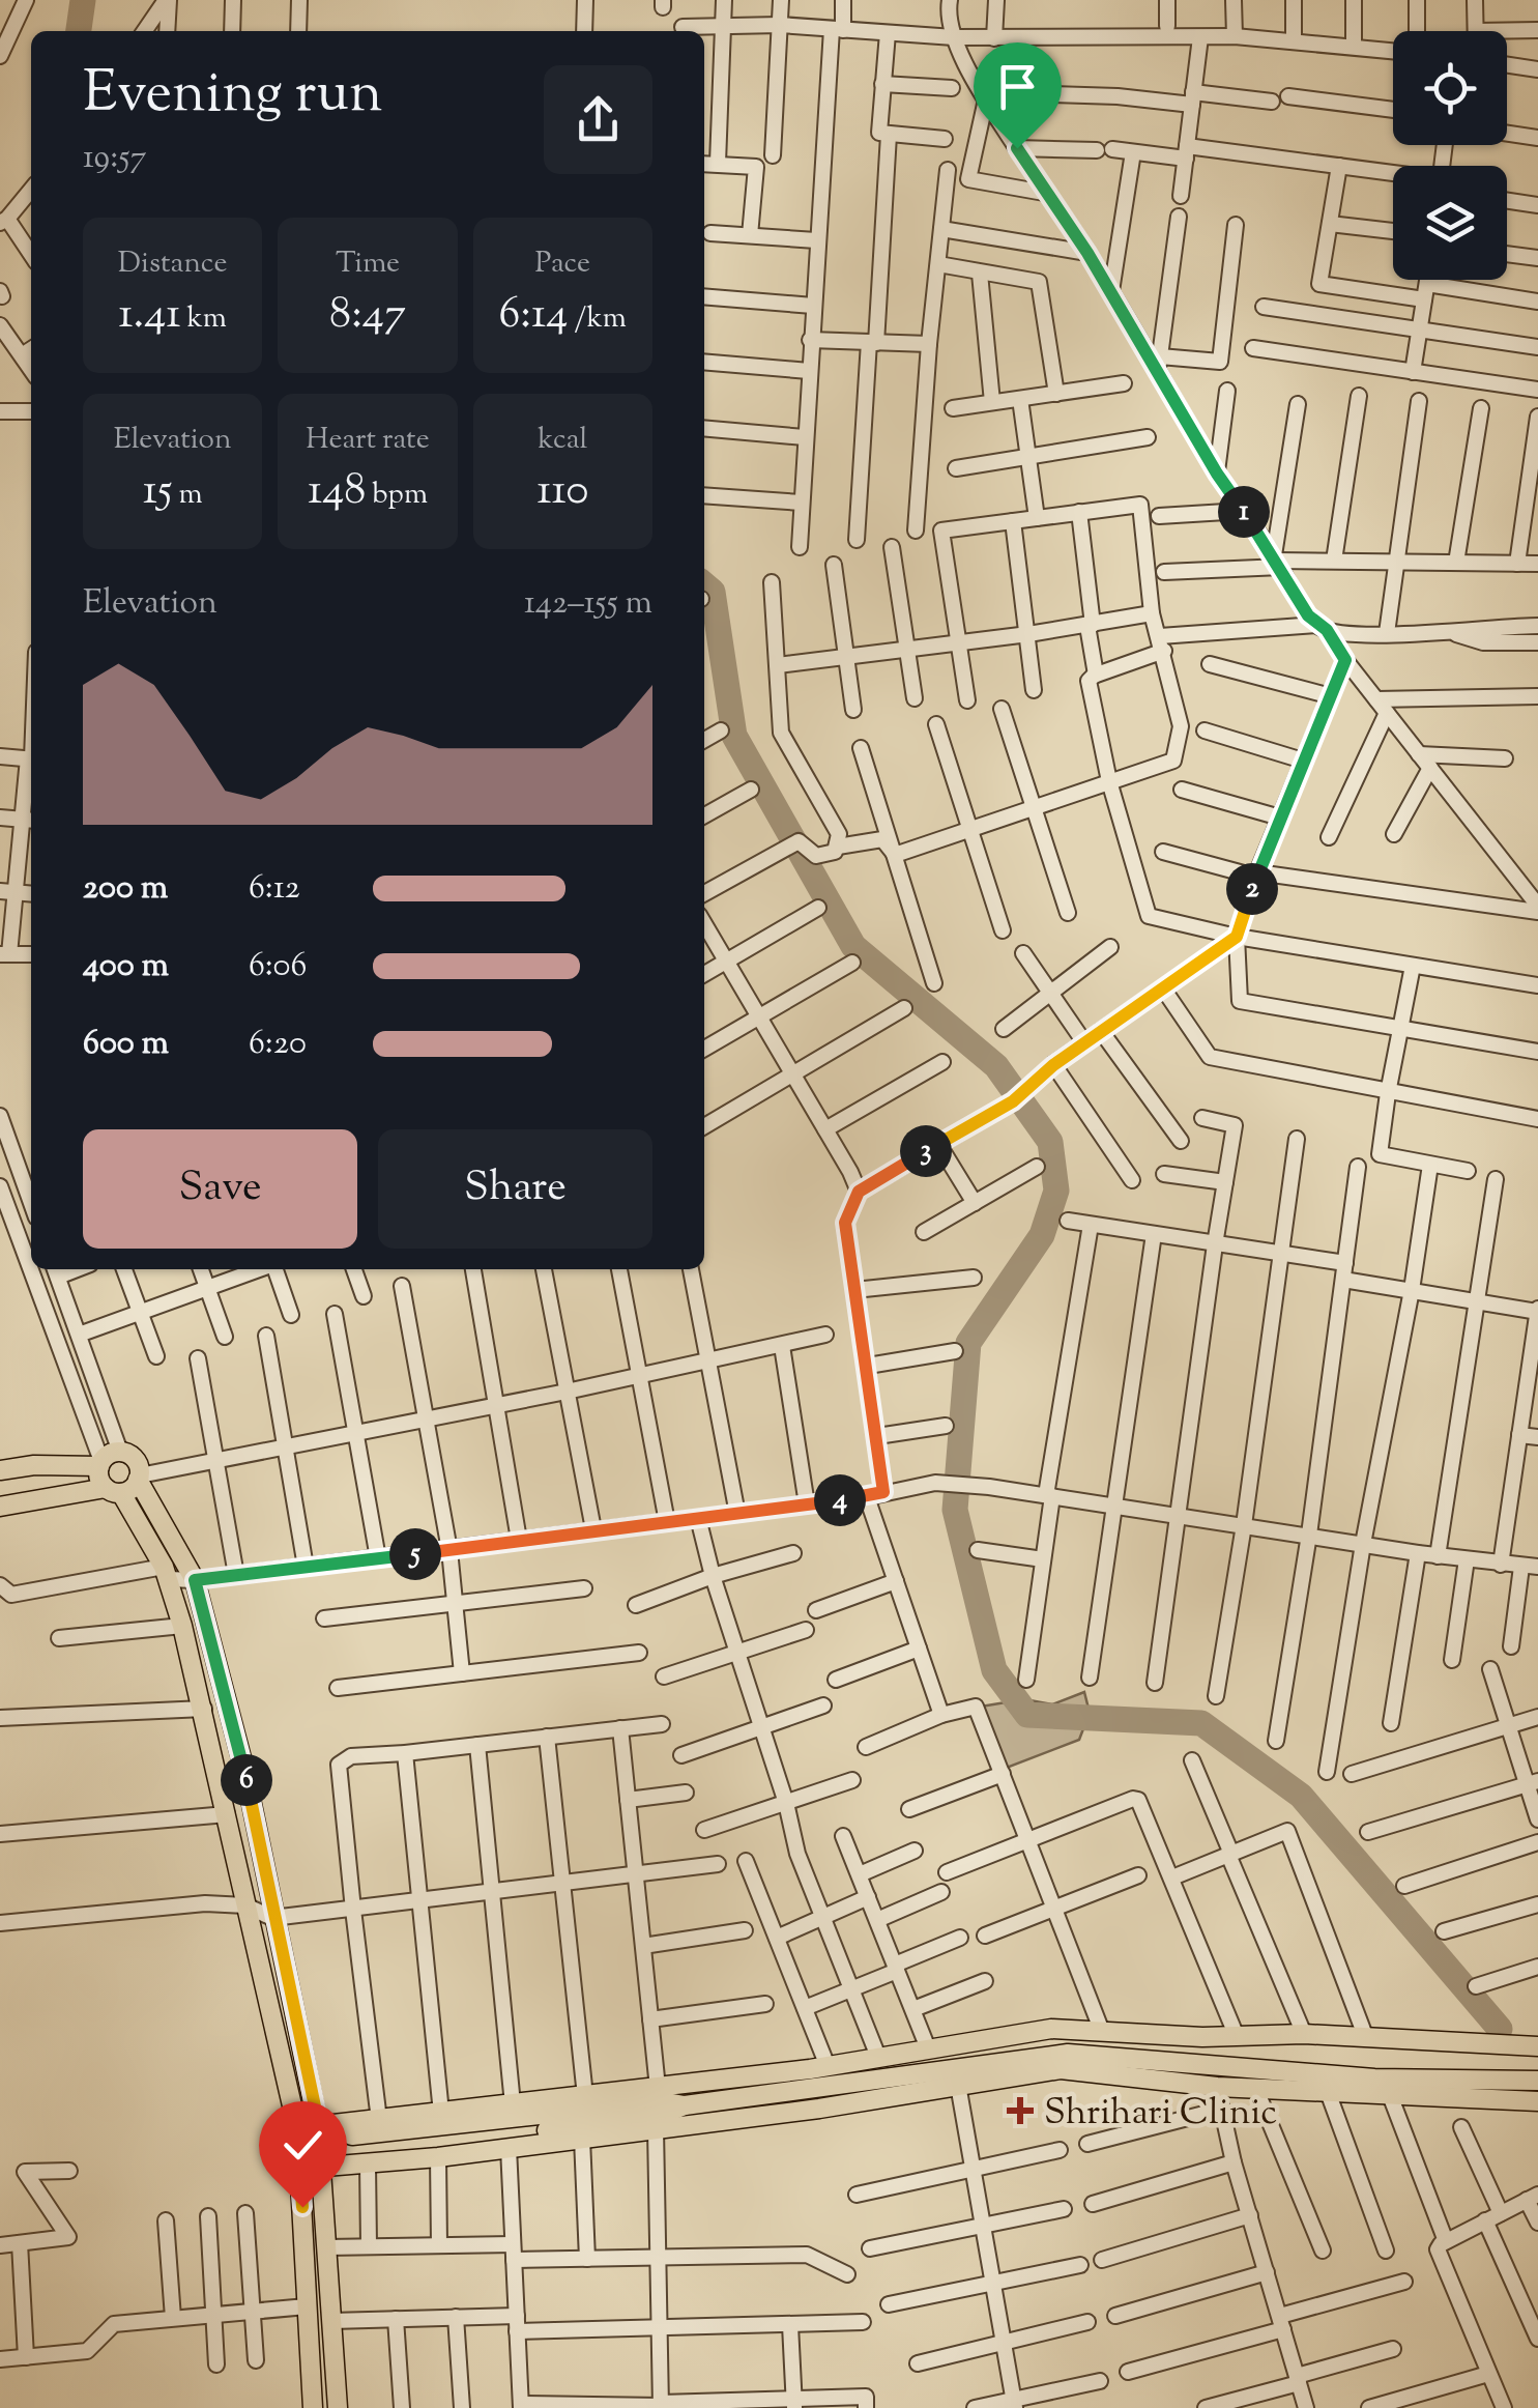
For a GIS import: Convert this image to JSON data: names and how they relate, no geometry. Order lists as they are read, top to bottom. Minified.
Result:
{"places":{"health":["Shrihari Clinic"]},"page":{"heading":["Evening run","19:57"],"stats":[["Distance","1.41 km"],["Time","8:47"],["Pace","6:14 /km"],["Elevation","15 m"],["Heart rate","148 bpm"],["kcal","110"]],"pins":["1","2","3","4","5","6"],"chart":["Elevation","142–155 m"],"list":[{"name":"200 m","note":"6:12"},{"name":"400 m","note":"6:06"},{"name":"600 m","note":"6:20"}],"buttons":["Save","Share"]}}
